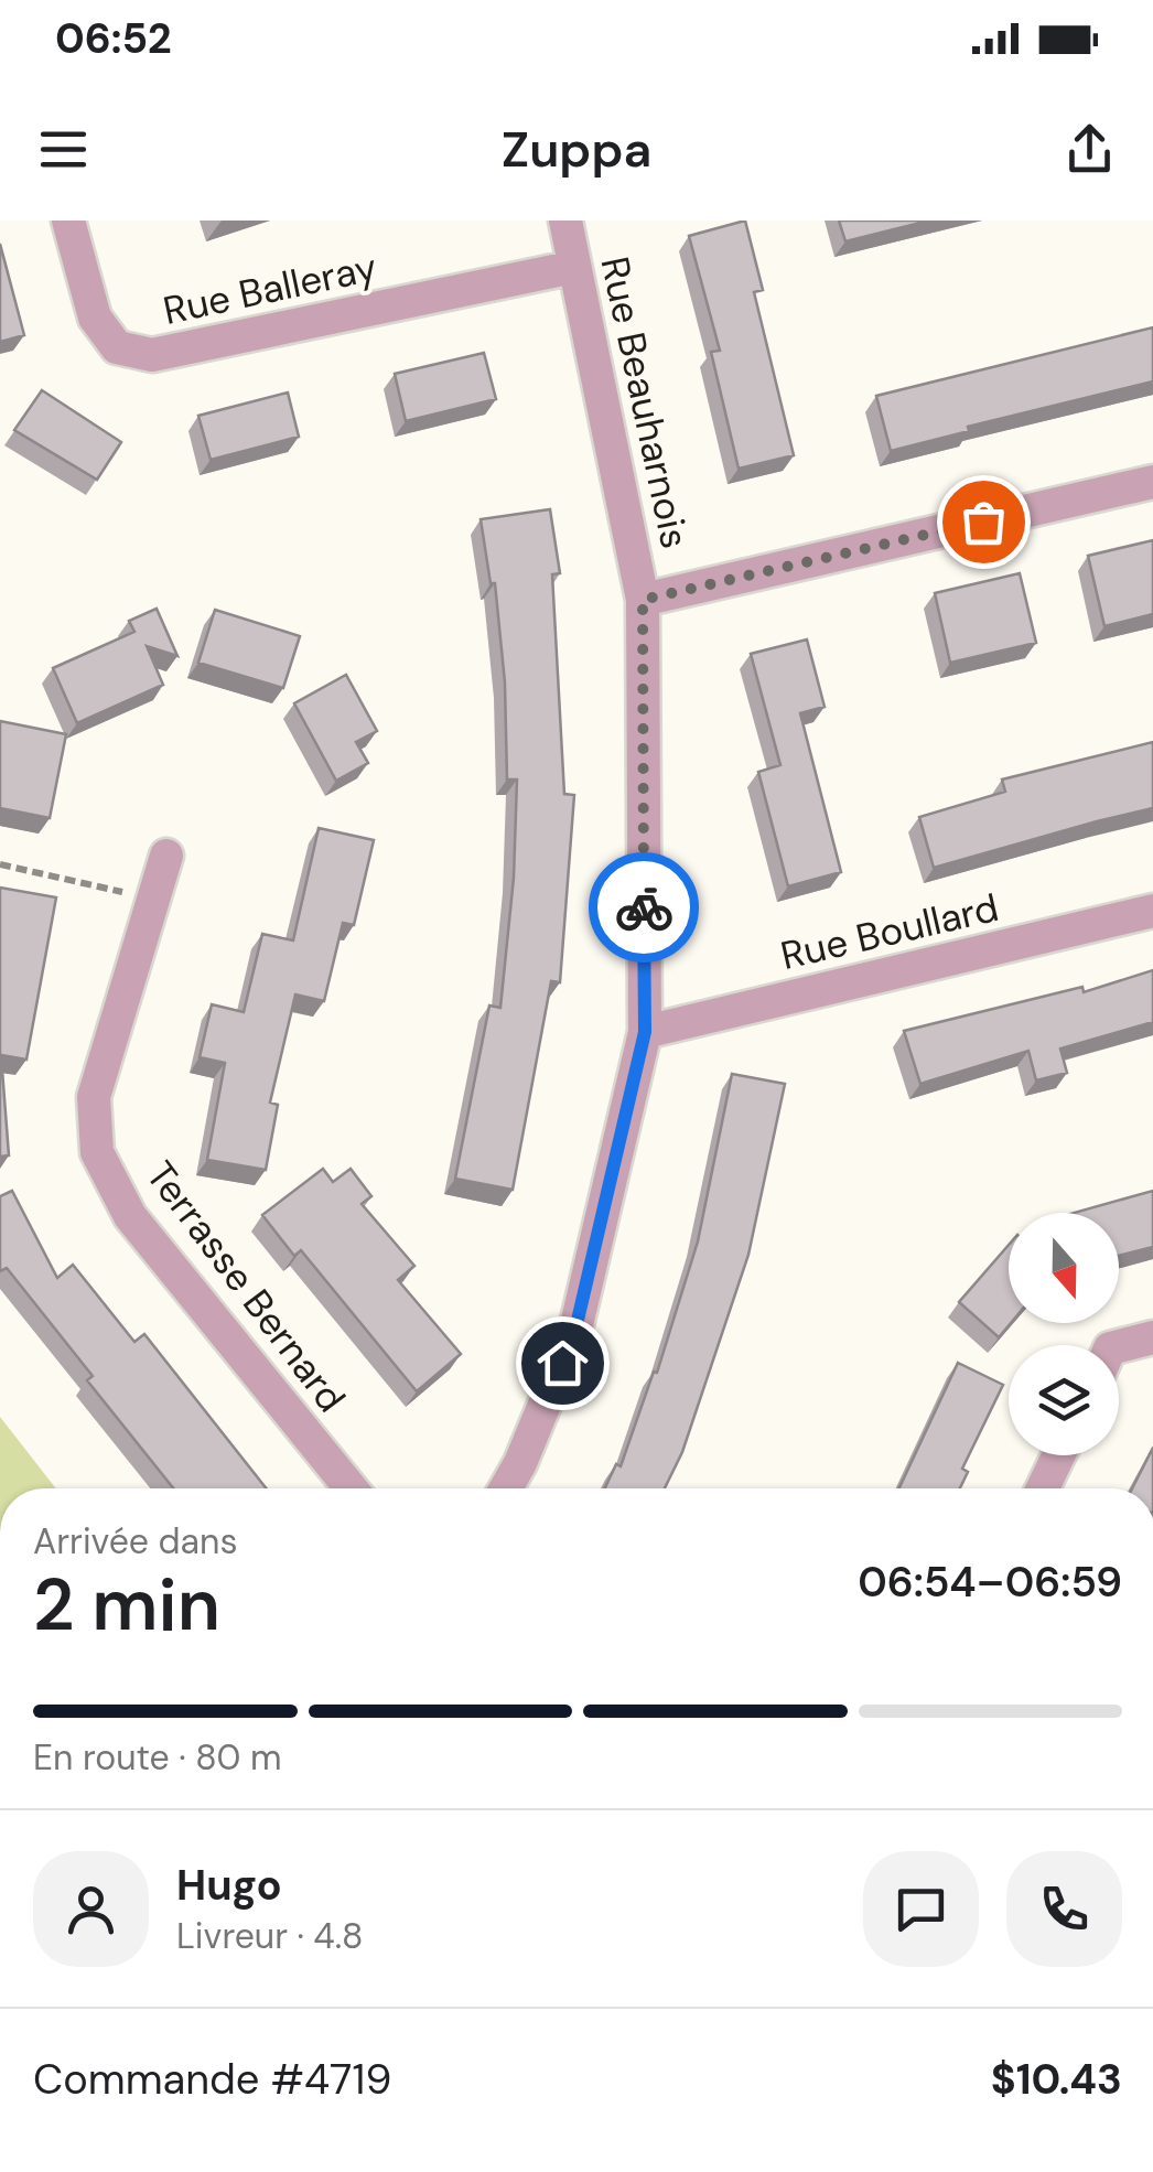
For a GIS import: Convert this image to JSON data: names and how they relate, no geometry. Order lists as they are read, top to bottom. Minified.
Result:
{"streets":{"street":["Rue Balleray","Rue Beauharnois","Rue Boullard","Terrasse Bernard"]},"crossings":[["Rue Balleray","Rue Beauharnois"],["Rue Beauharnois","Rue Boullard"]],"north":"bottom","page":{"status":"06:52","header":"Zuppa","heading":["2 min","Arrivée dans","06:54–06:59"],"panel":["Hugo","Livreur · 4.8","Commande #4719","$10.43"],"bar":"En route · 80 m"}}
